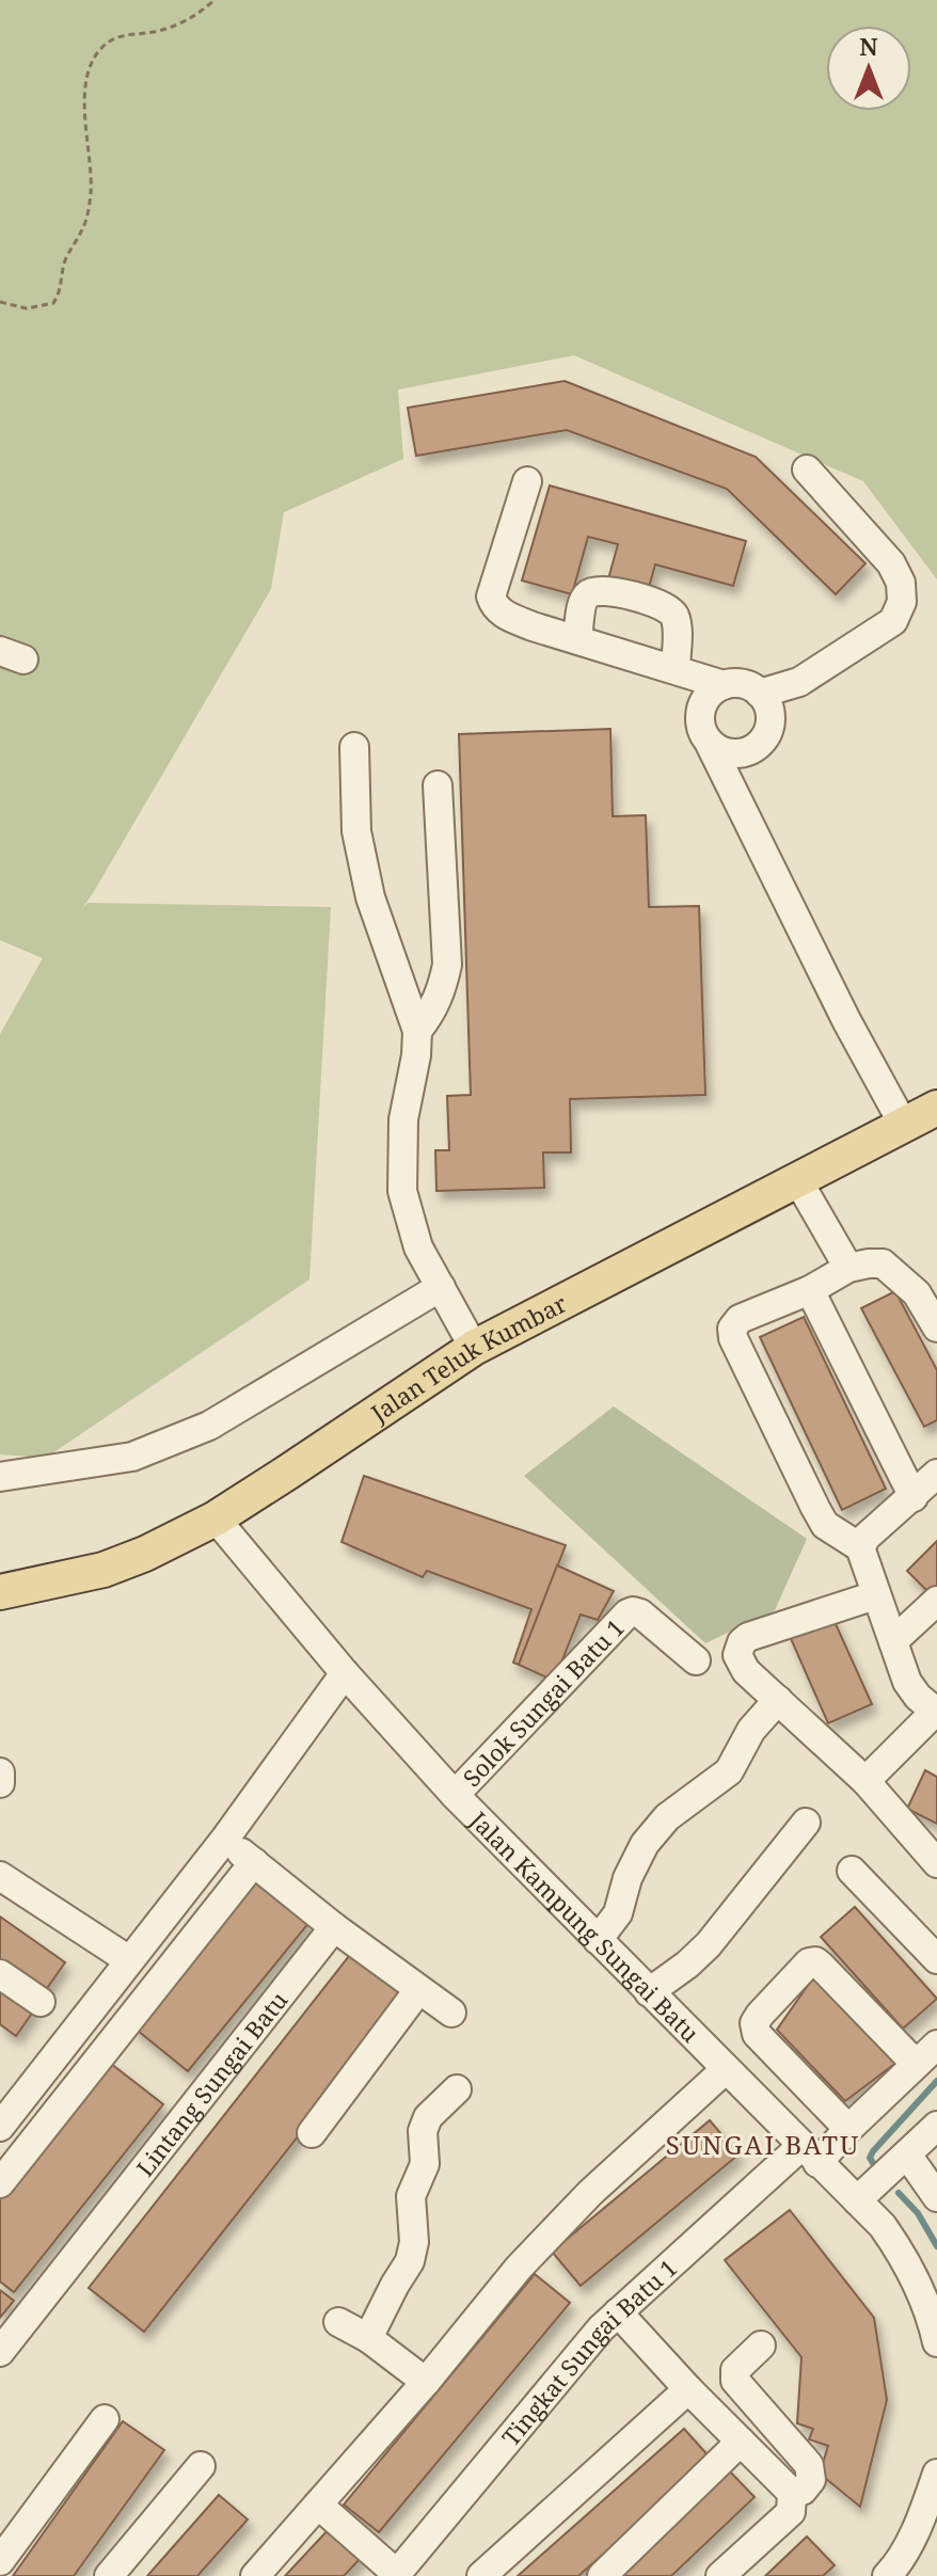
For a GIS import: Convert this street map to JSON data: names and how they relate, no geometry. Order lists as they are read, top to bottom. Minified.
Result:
{"streets":{"main road":["Jalan Teluk Kumbar"],"street":["Solok Sungai Batu 1","Jalan Kampung Sungai Batu","Lintang Sungai Batu","Tingkat Sungai Batu 1"]},"crossings":[["Jalan Teluk Kumbar","Jalan Kampung Sungai Batu"],["Solok Sungai Batu 1","Jalan Kampung Sungai Batu"],["Jalan Kampung Sungai Batu","Tingkat Sungai Batu 1"]],"districts":["SUNGAI BATU"],"north":"top"}
